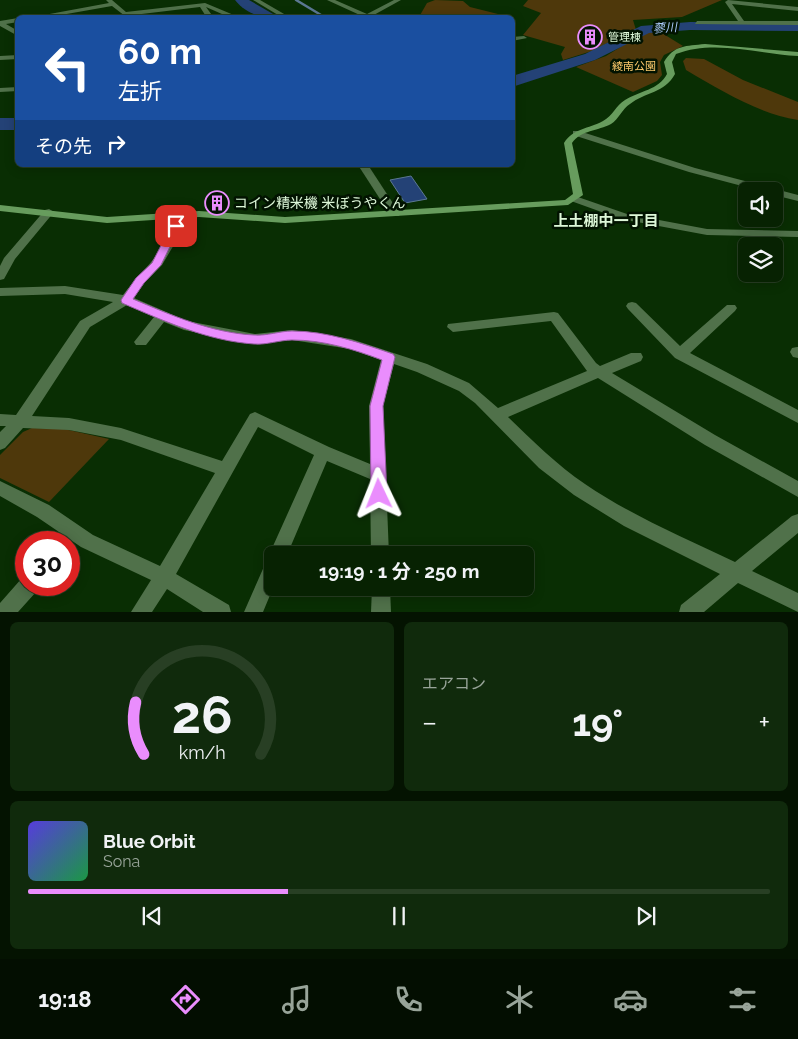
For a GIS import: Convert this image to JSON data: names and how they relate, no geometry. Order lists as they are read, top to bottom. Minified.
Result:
{"districts":["上土棚中一丁目"],"water":["蓼川"],"parks":["綾南公園"],"places":{"building":["管理棟","コイン精米機 米ぼうやくん"]},"page":{"turn":["60 m","左折"],"then":"その先","limit":"30","trip":"19:19 · 1 分 · 250 m","tile":"エアコン","heat":["−","19°","+"],"song":["Blue Orbit","Sona"],"tabs":"19:18","gauge":["26","km/h"]}}
